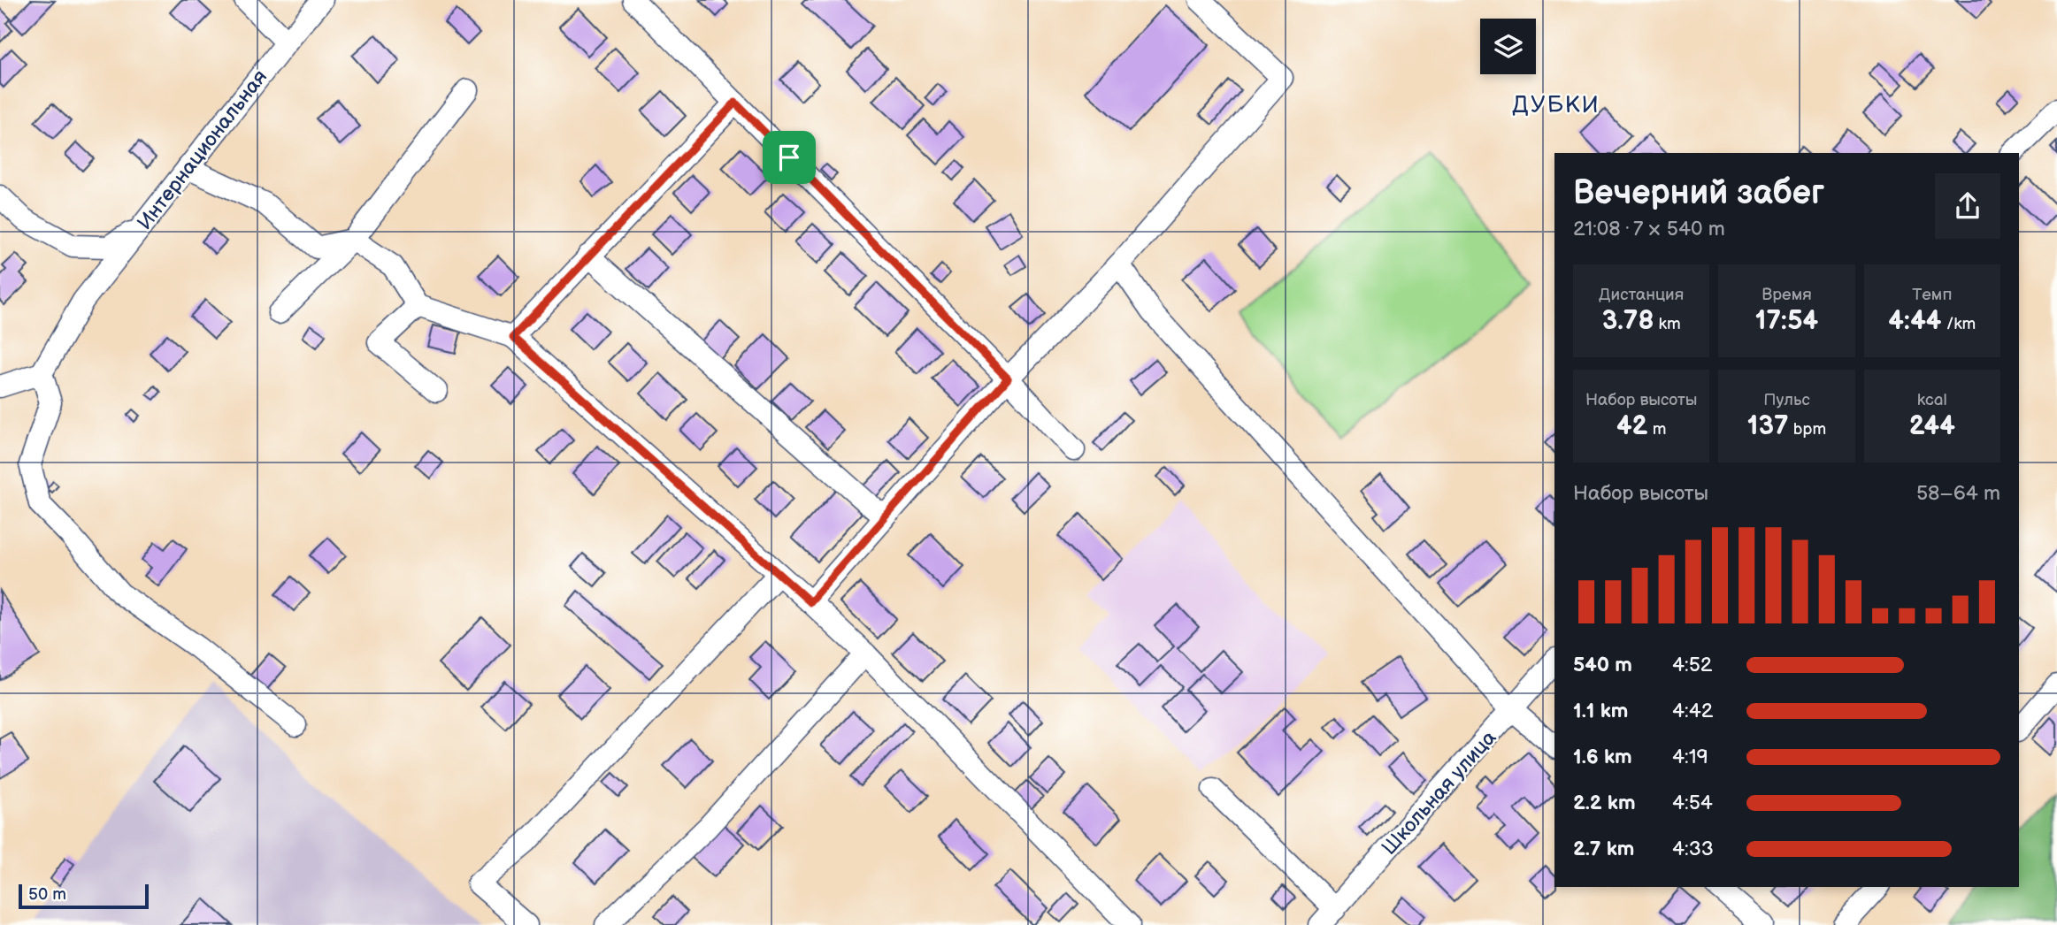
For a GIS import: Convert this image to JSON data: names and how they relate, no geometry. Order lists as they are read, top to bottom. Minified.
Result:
{"streets":{"street":["Интернациональная","Школьная улица"]},"districts":["ДУБКИ"],"scale_bar":"50 m","page":{"heading":["Вечерний забег","21:08 · 7 × 540 m"],"stats":[["Дистанция","3.78 km"],["Время","17:54"],["Темп","4:44 /km"],["Набор высоты","42 m"],["Пульс","137 bpm"],["kcal","244"]],"chart":["Набор высоты","58–64 m"],"list":[{"name":"540 m","note":"4:52"},{"name":"1.1 km","note":"4:42"},{"name":"1.6 km","note":"4:19"},{"name":"2.2 km","note":"4:54"},{"name":"2.7 km","note":"4:33"}],"scale":"50 m"}}
